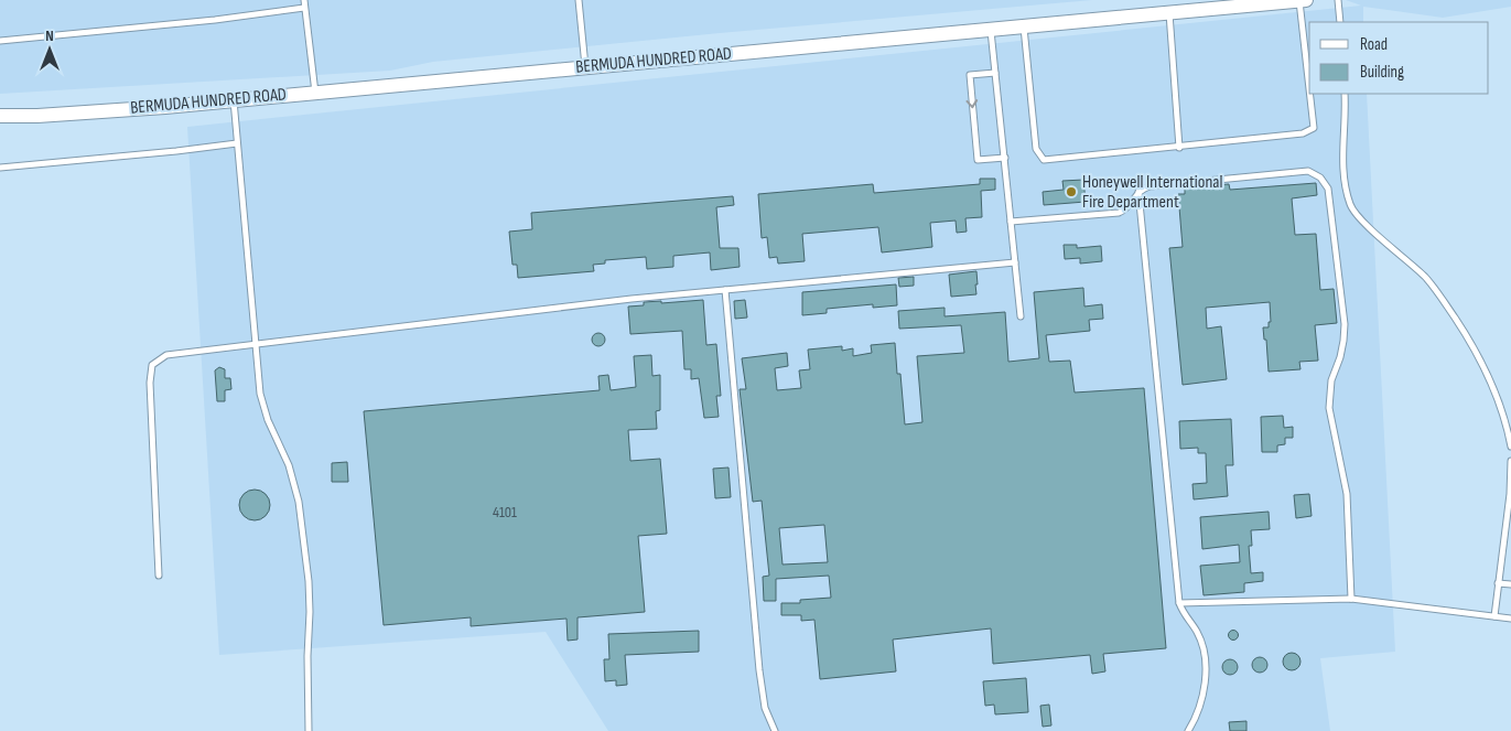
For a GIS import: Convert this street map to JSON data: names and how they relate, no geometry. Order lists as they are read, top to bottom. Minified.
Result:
{"streets":{"street":["BERMUDA HUNDRED ROAD"]},"places":["Honeywell International Fire Department"],"house_numbers":["4101"],"legend":["Road","Building"],"north":"top"}
